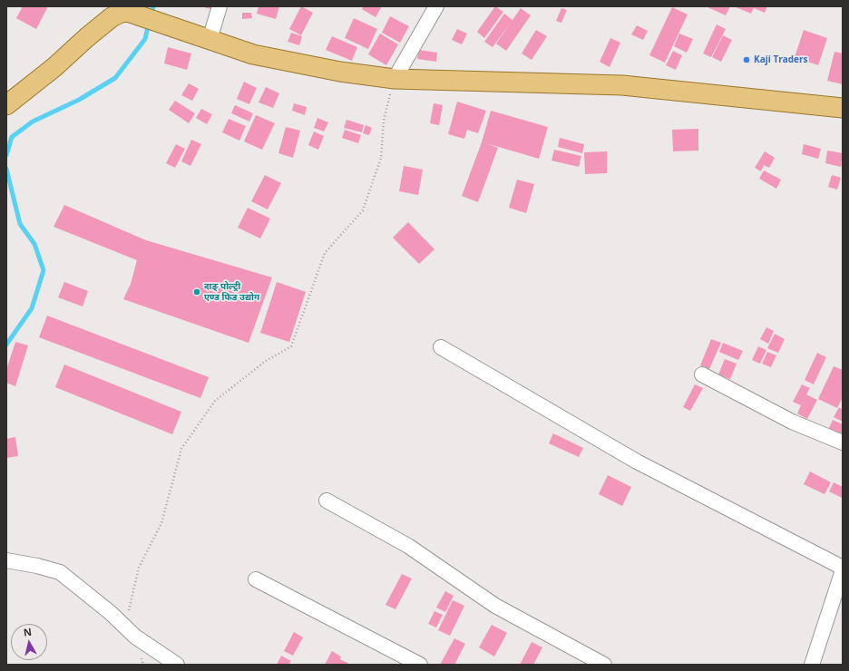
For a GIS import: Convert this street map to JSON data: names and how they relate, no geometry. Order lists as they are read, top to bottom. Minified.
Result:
{"places":["Kaji Traders","दाङ् पोल्ट्री एण्ड फिड उद्योग"],"north":"top"}
